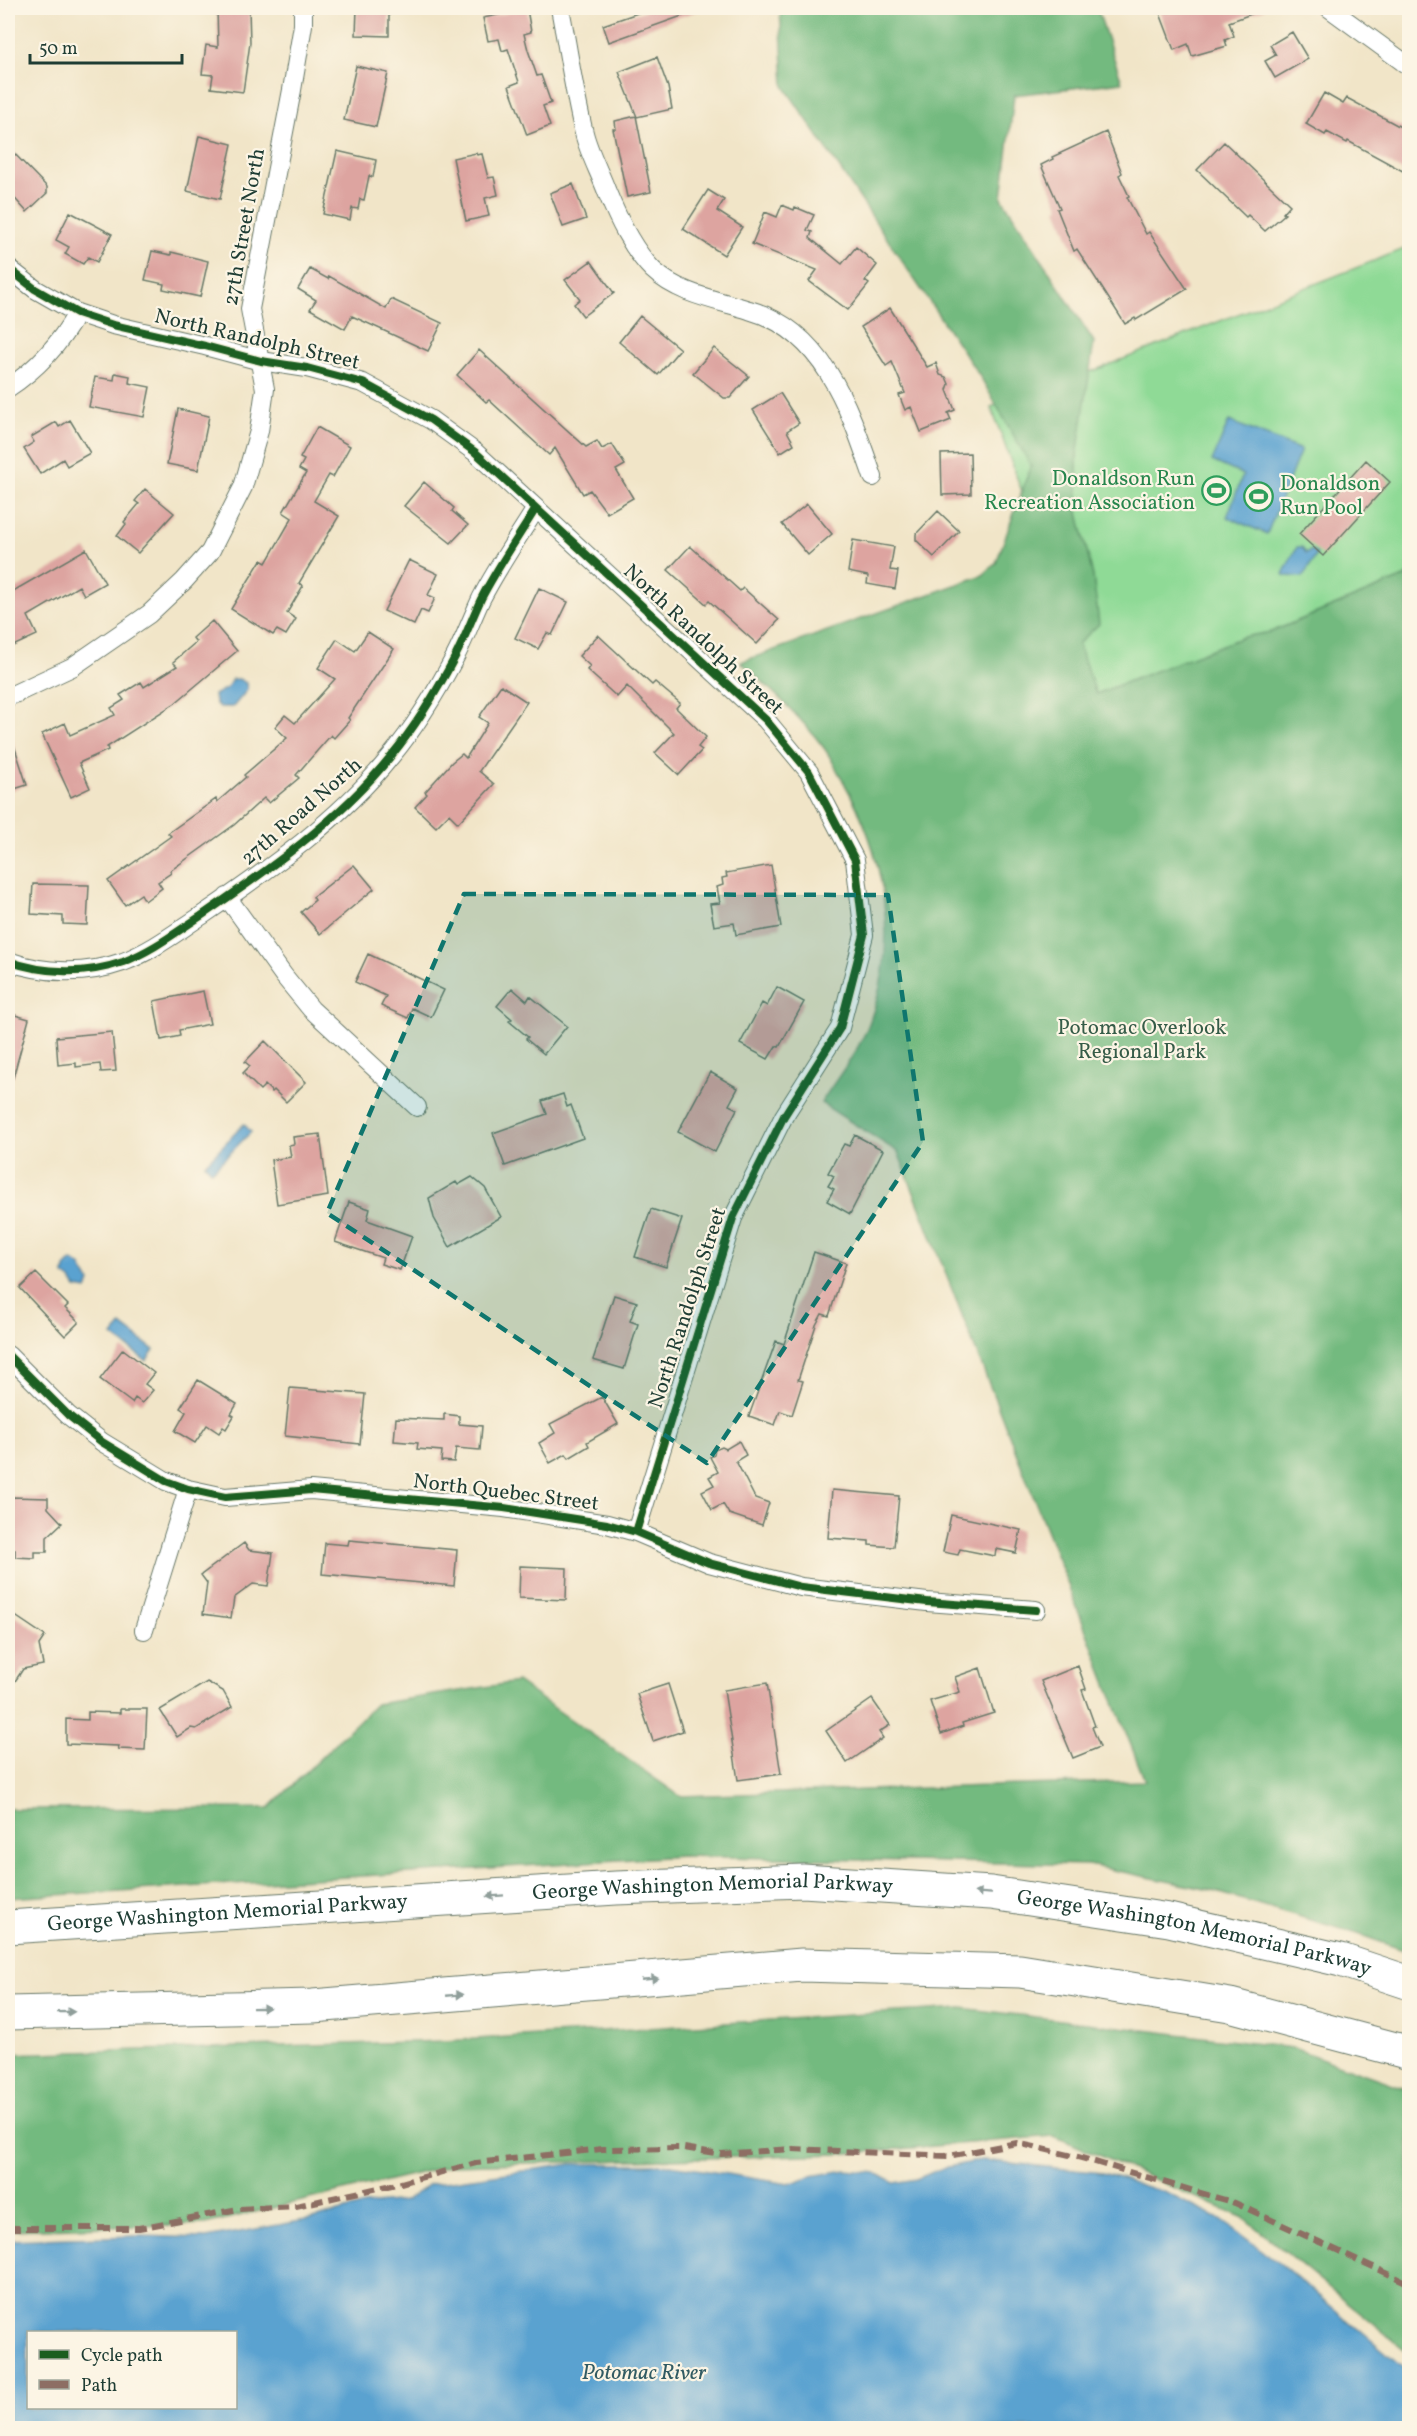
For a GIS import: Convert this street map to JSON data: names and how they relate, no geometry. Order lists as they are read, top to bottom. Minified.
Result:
{"streets":{"highway":["George Washington Memorial Parkway"],"street":["27th Street North","North Randolph Street","27th Road North","North Quebec Street"]},"crossings":[["27th Street North","North Randolph Street"],["North Randolph Street","27th Road North"],["North Randolph Street","North Quebec Street"]],"water":["Potomac River"],"parks":["Potomac Overlook Regional Park"],"places":{"sports":["Donaldson Run Recreation Association","Donaldson Run Pool"]},"legend":["Cycle path","Path"],"scale_bar":"50 m"}
